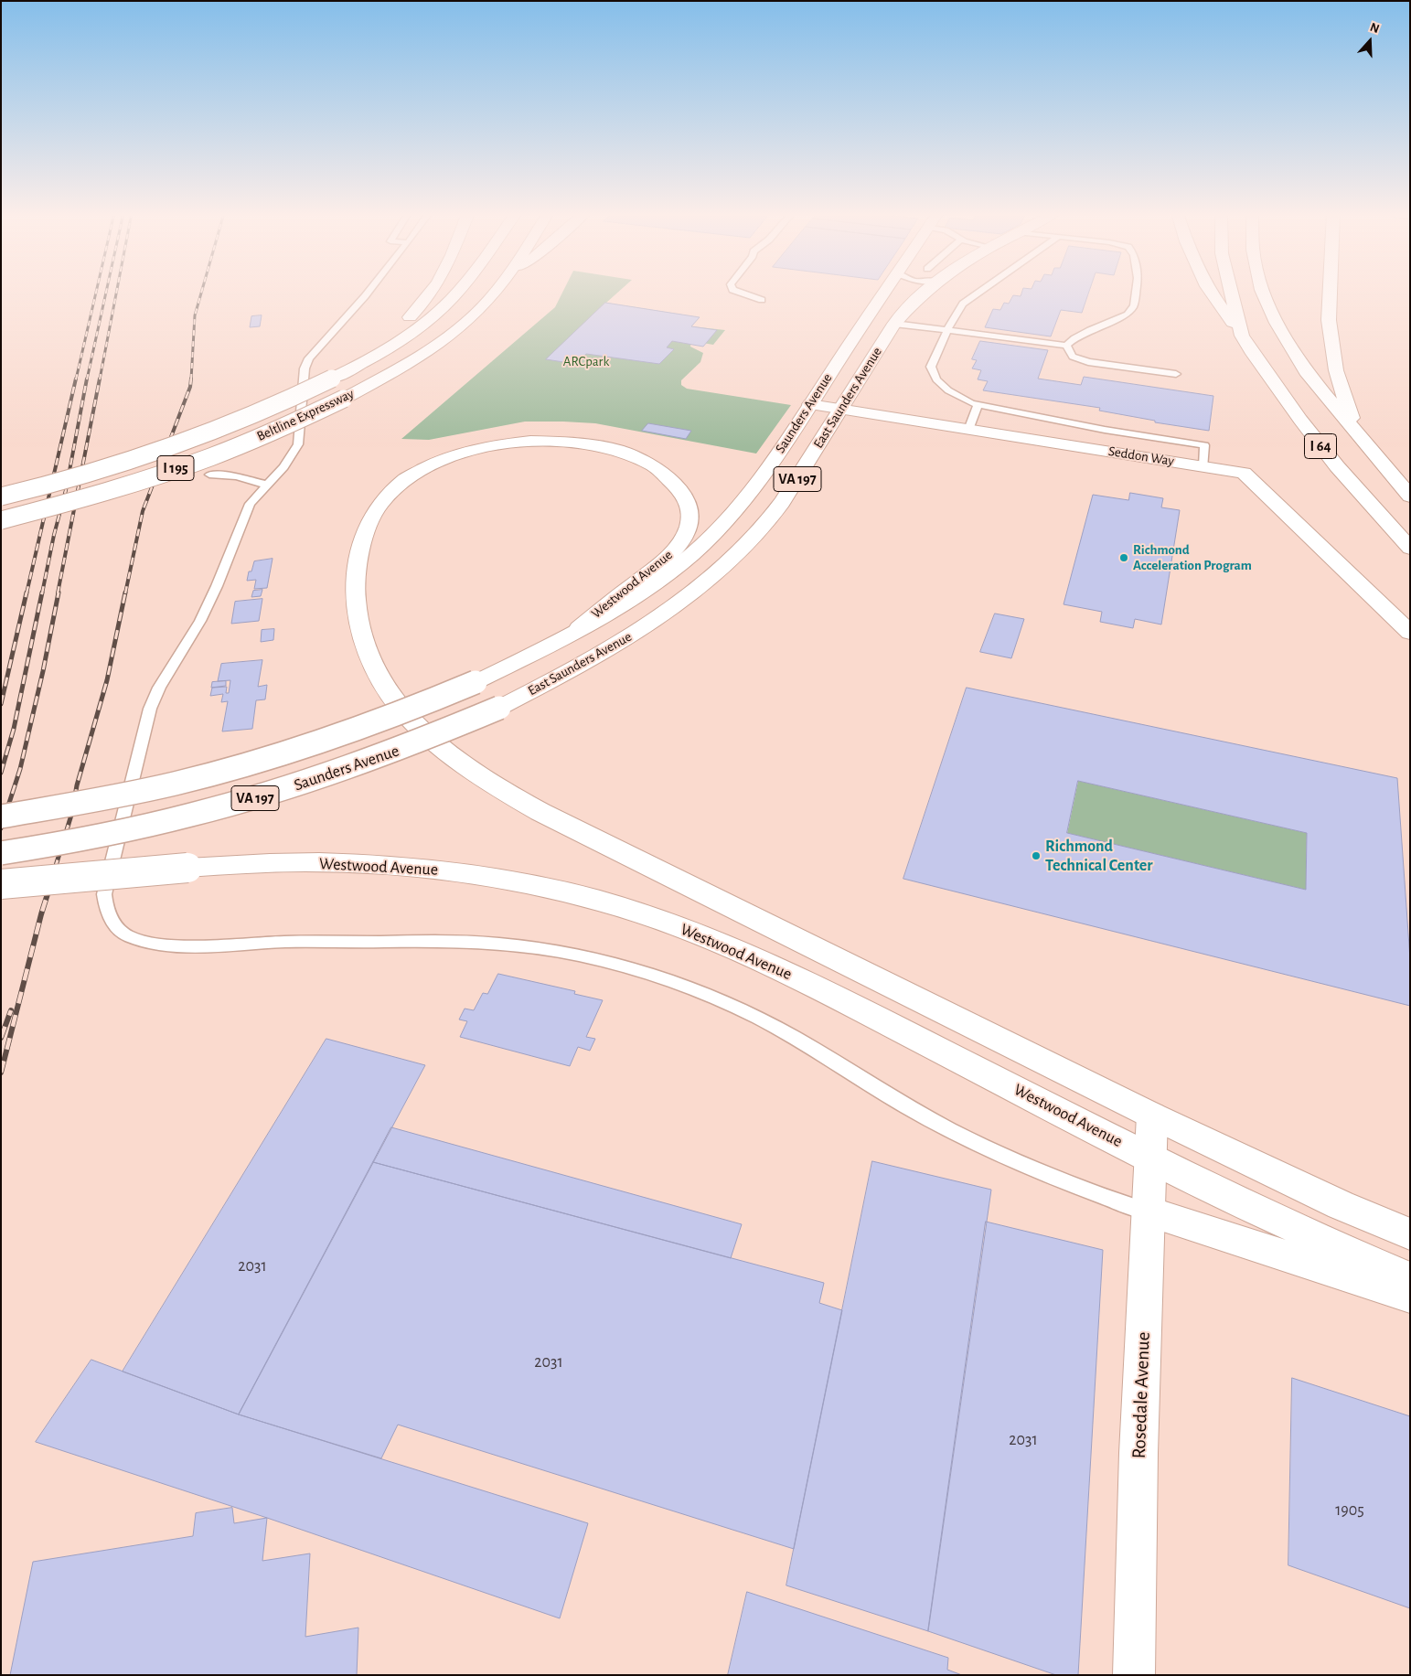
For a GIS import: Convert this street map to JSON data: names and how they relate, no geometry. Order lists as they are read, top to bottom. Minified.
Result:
{"streets":{"main road":["East Saunders Avenue","Saunders Avenue","Beltline Expressway","I 64","Seddon Way","I 195","VA 197","Westwood Avenue","Rosedale Avenue"]},"crossings":[["East Saunders Avenue","Saunders Avenue"],["East Saunders Avenue","Seddon Way"],["Saunders Avenue","Seddon Way"],["Saunders Avenue","Westwood Avenue"],["Westwood Avenue","Rosedale Avenue"]],"parks":["ARCpark"],"places":["Richmond Acceleration Program","Richmond Technical Center"],"house_numbers":["2031","2031","2031","1905"],"north":"top"}
